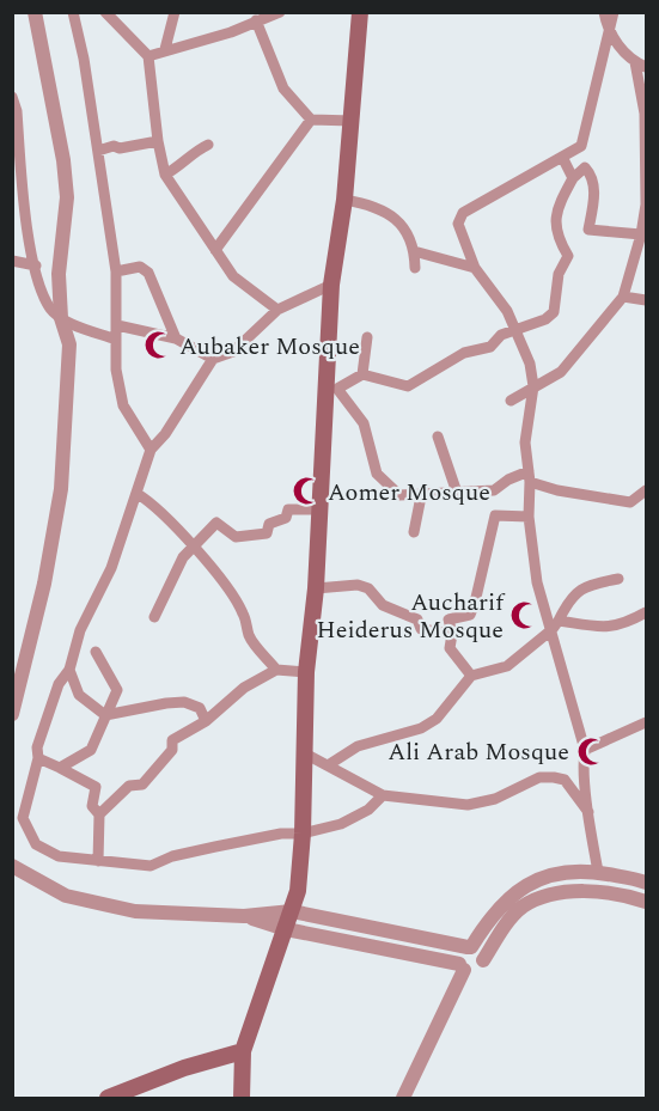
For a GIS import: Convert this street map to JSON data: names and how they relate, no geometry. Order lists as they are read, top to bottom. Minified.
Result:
{"places":{"mosque":["Aubaker Mosque","Aomer Mosque","Aucharif Heiderus Mosque","Ali Arab Mosque"]}}
